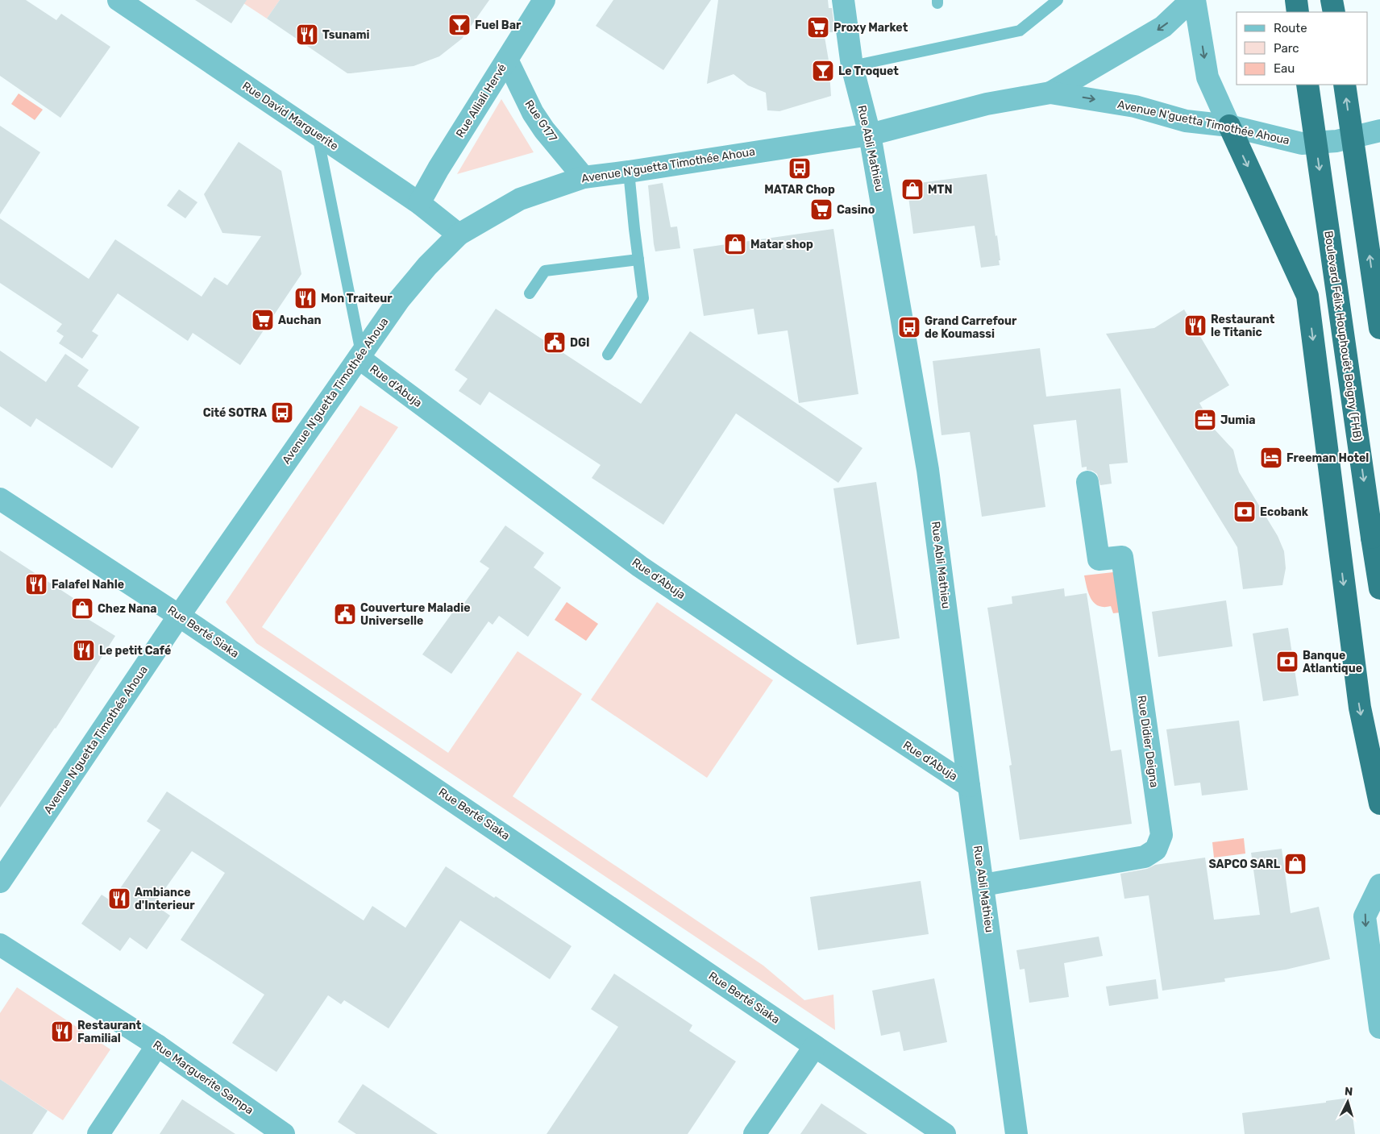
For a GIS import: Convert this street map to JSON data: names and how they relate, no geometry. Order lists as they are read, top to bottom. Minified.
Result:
{"streets":{"highway":["Boulevard Félix Houphouët Boigny (FHB)"],"street":["Rue Alliali Hervé","Rue David Marguerite","Rue G177","Avenue N'guetta Timothée Ahoua","Rue Abli Mathieu","Rue d'Abuja","Rue Berté Siaka","Rue Didier Deigna","Rue Marguerite Sampa"]},"crossings":[["Rue Alliali Hervé","Rue David Marguerite"],["Rue Alliali Hervé","Rue G177"],["Rue David Marguerite","Avenue N'guetta Timothée Ahoua"],["Rue G177","Avenue N'guetta Timothée Ahoua"],["Avenue N'guetta Timothée Ahoua","Rue Abli Mathieu"],["Avenue N'guetta Timothée Ahoua","Rue d'Abuja"],["Avenue N'guetta Timothée Ahoua","Rue Berté Siaka"],["Rue Abli Mathieu","Rue d'Abuja"],["Rue Abli Mathieu","Rue Didier Deigna"]],"places":{"bar":["Fuel Bar","Le Troquet"],"supermarket":["Proxy Market","Casino","Auchan"],"restaurant":["Tsunami","Mon Traiteur","Restaurant le Titanic","Falafel Nahle","Le petit Café","Ambiance d'Interieur","Restaurant Familial"],"bus stop":["MATAR Chop","Grand Carrefour de Koumassi","Cité SOTRA"],"shop":["MTN","Matar shop","Chez Nana","SAPCO SARL"],"public building":["DGI","Couverture Maladie Universelle"],"office":["Jumia"],"hotel":["Freeman Hotel"],"bank":["Ecobank","Banque Atlantique"]},"legend":["Route","Parc","Eau"],"north":"top"}
